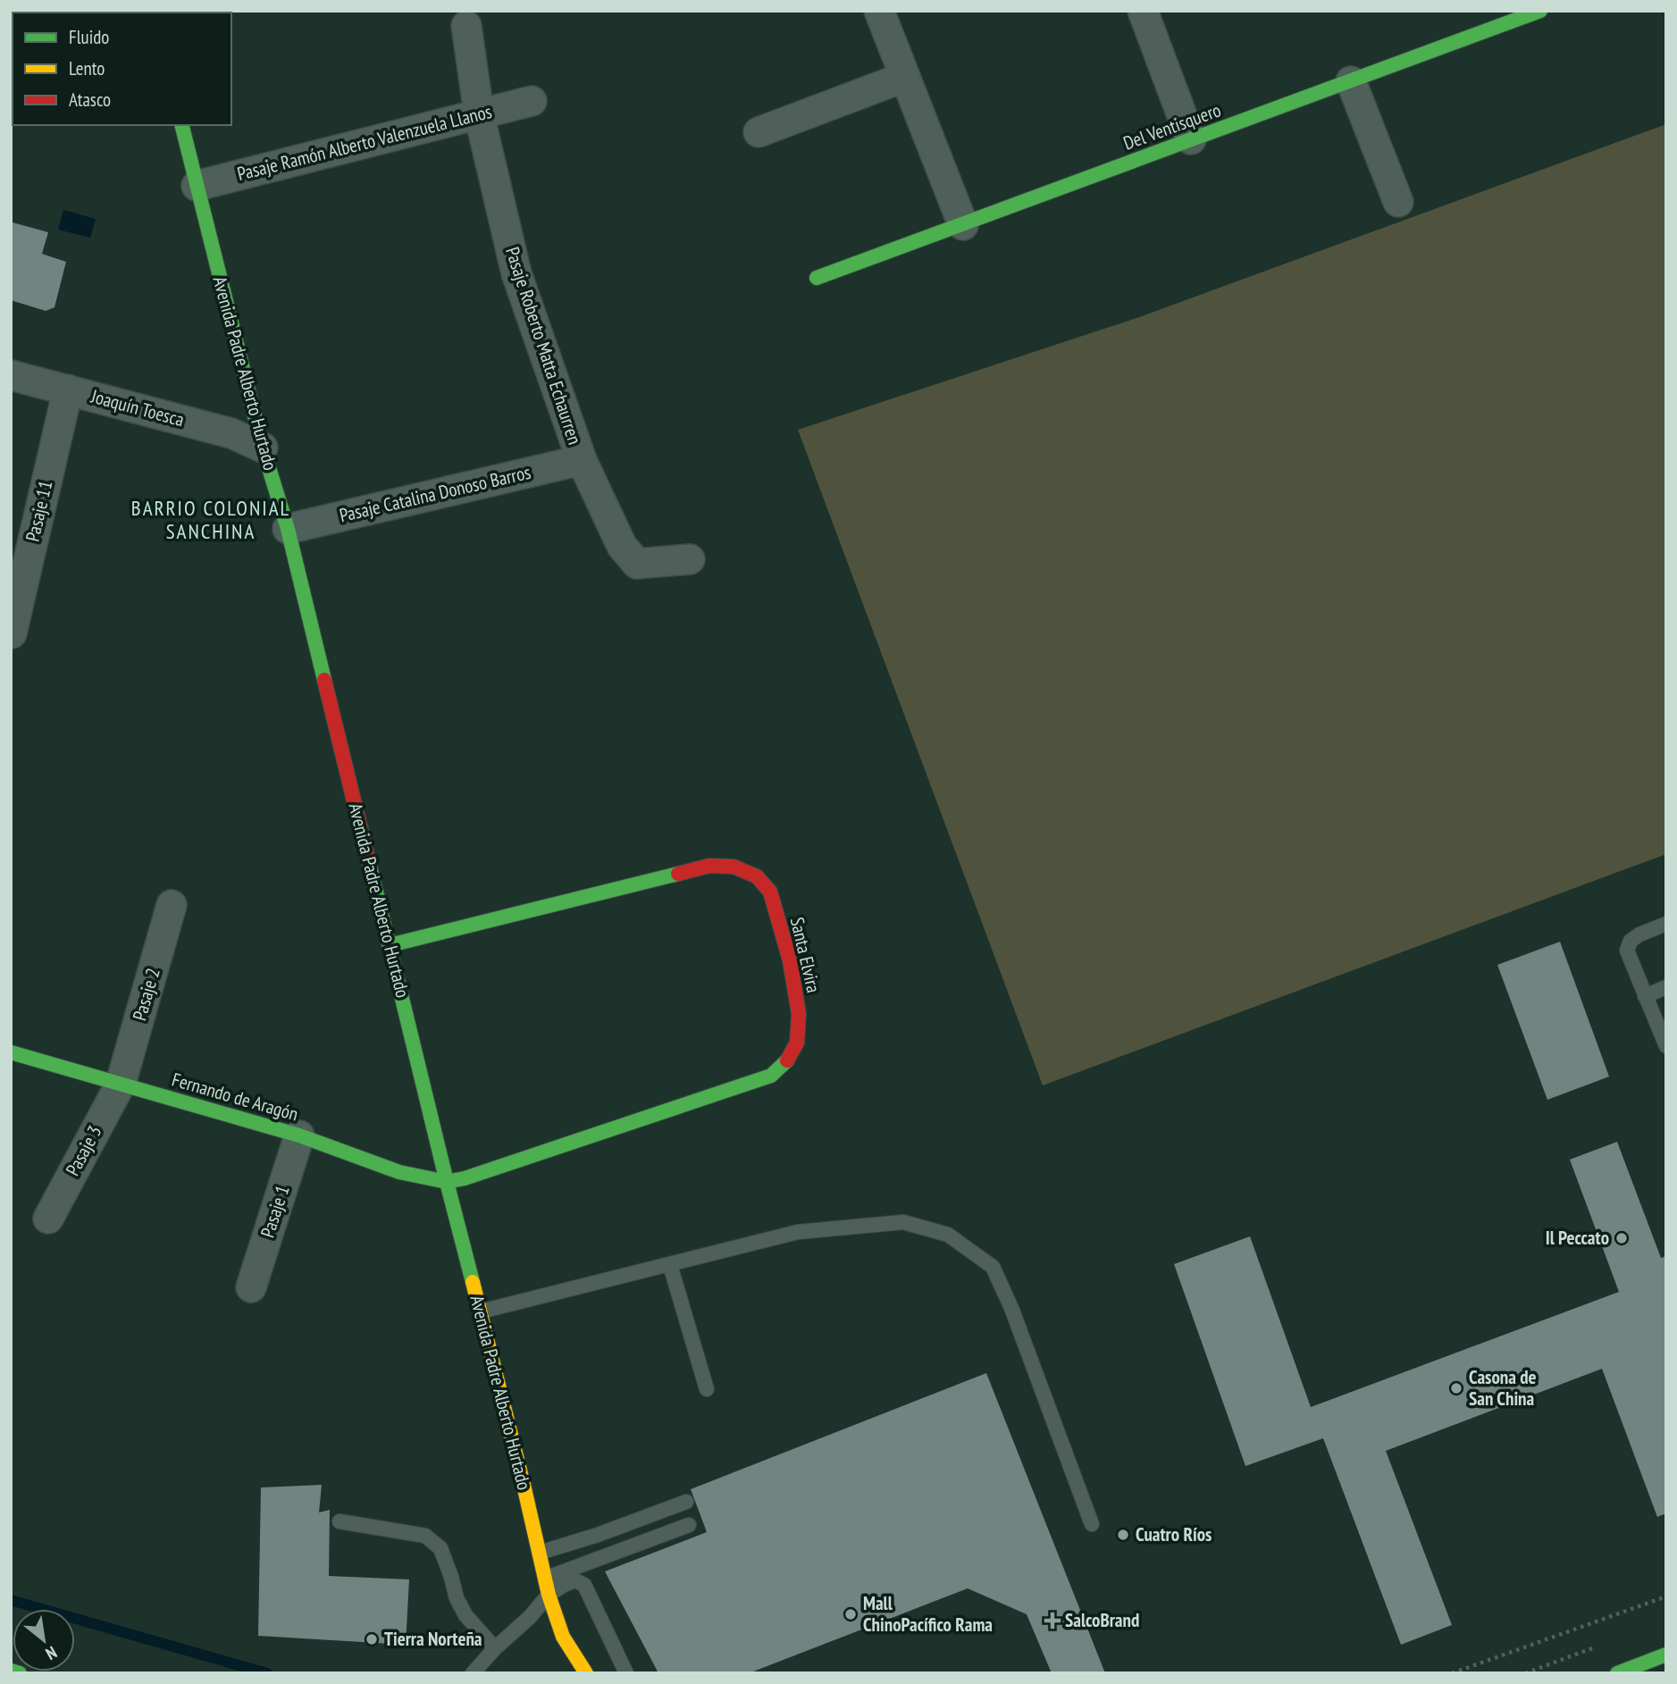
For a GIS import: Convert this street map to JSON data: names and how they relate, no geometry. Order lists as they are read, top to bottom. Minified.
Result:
{"streets":{"street":["Del Ventisquero","Pasaje Ramón Alberto Valenzuela Llanos","Pasaje Roberto Matta Echaurren","Avenida Padre Alberto Hurtado","Joaquín Toesca","Pasaje Catalina Donoso Barros","Pasaje 11","Santa Elvira","Pasaje 2","Fernando de Aragón","Pasaje 3","Pasaje 1"]},"crossings":[["Pasaje Ramón Alberto Valenzuela Llanos","Pasaje Roberto Matta Echaurren"],["Pasaje Ramón Alberto Valenzuela Llanos","Avenida Padre Alberto Hurtado"],["Pasaje Roberto Matta Echaurren","Pasaje Catalina Donoso Barros"],["Avenida Padre Alberto Hurtado","Joaquín Toesca"],["Avenida Padre Alberto Hurtado","Pasaje Catalina Donoso Barros"],["Avenida Padre Alberto Hurtado","Santa Elvira"],["Avenida Padre Alberto Hurtado","Fernando de Aragón"],["Joaquín Toesca","Pasaje 11"],["Santa Elvira","Fernando de Aragón"],["Pasaje 2","Fernando de Aragón"],["Pasaje 2","Pasaje 3"],["Fernando de Aragón","Pasaje 3"],["Fernando de Aragón","Pasaje 1"]],"districts":["BARRIO COLONIAL SANCHINA"],"places":{"other":["Il Peccato","Casona de San China","Cuatro Ríos","Mall ChinoPacífico Rama","Tierra Norteña"],"health":["SalcoBrand"]},"legend":["Fluido","Lento","Atasco"],"north":"bottom right"}
